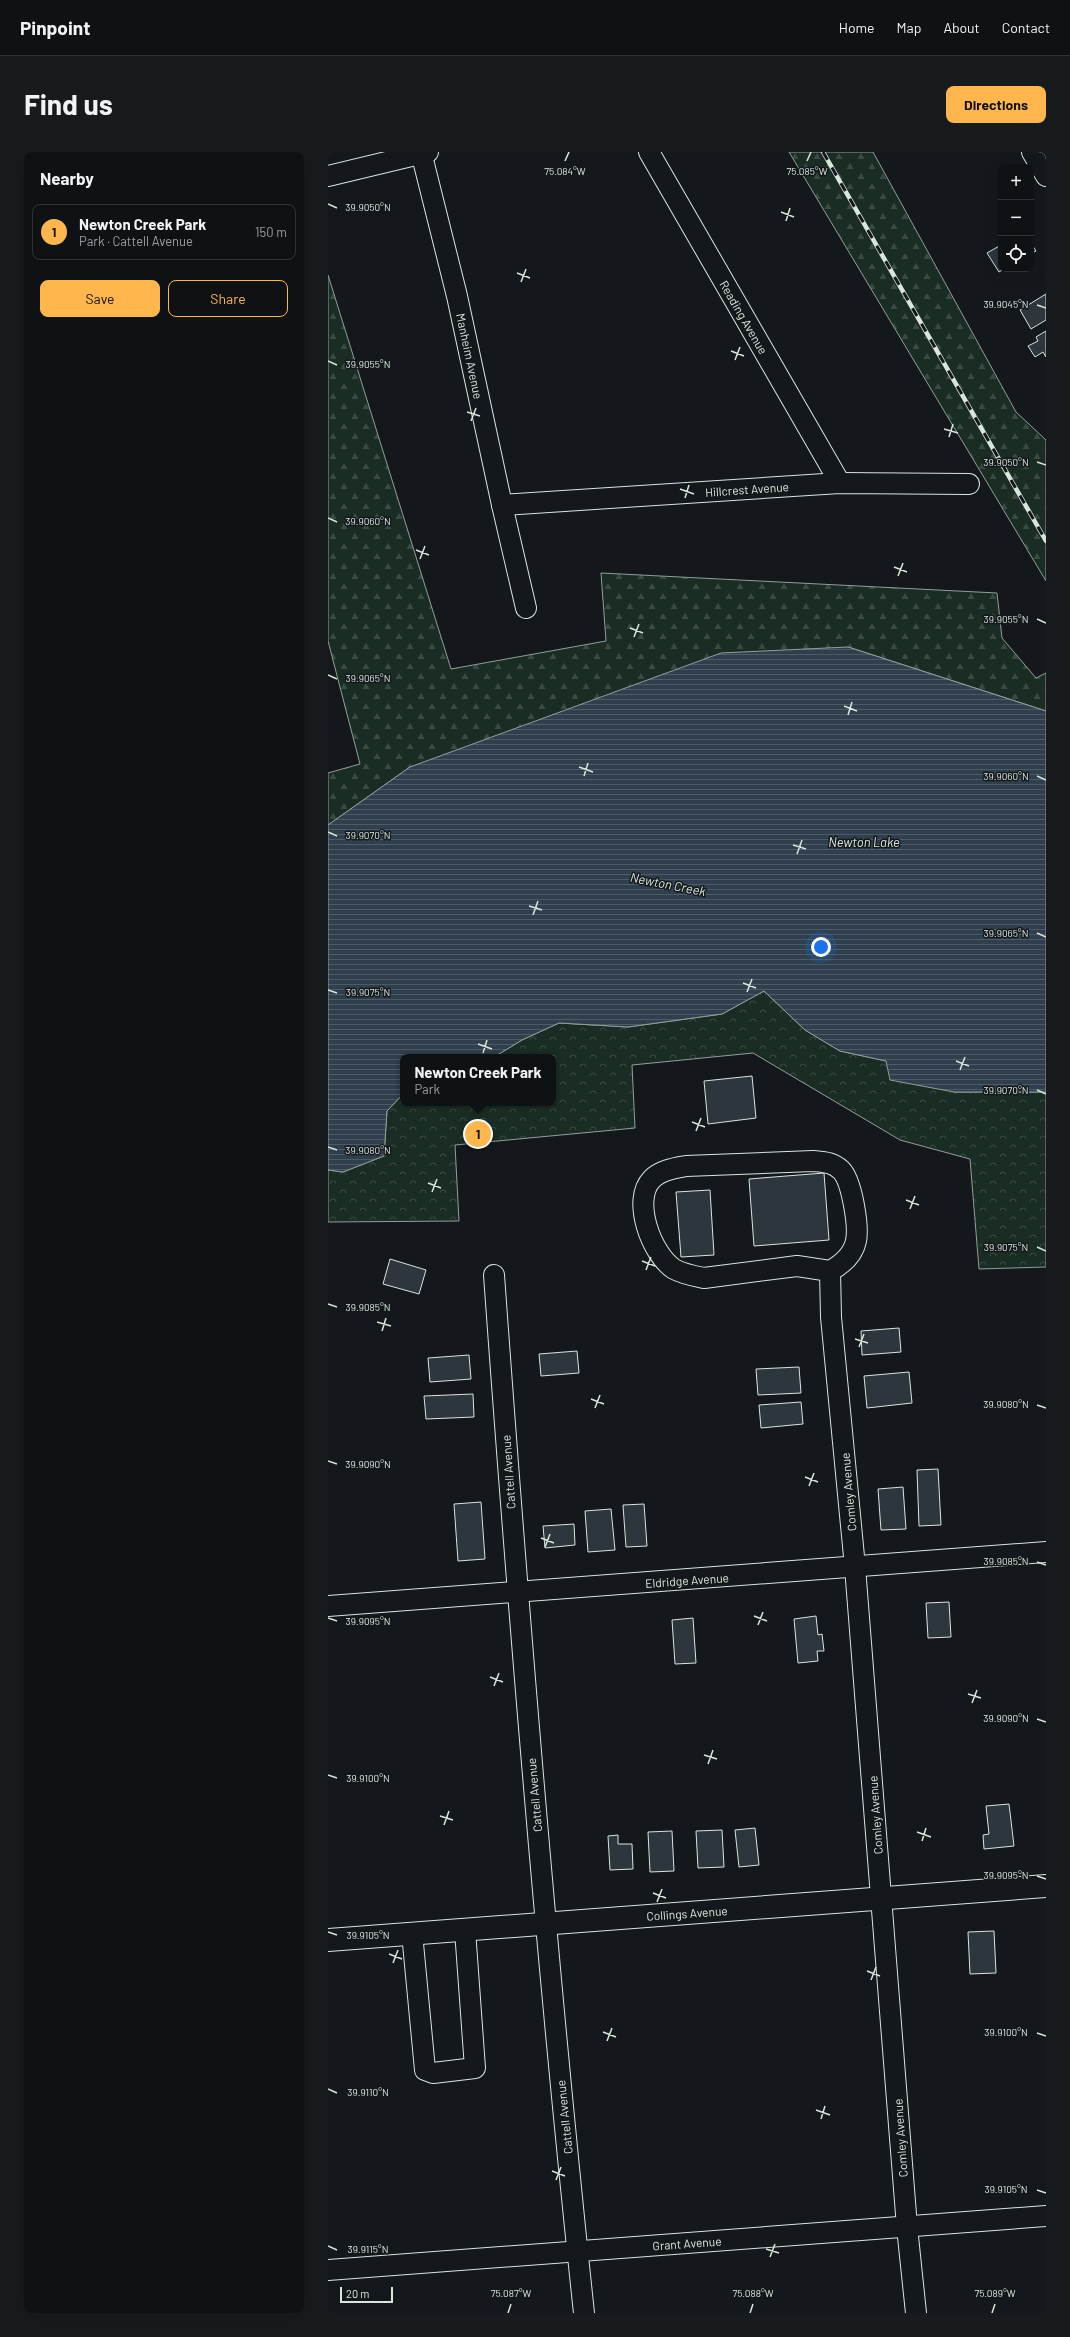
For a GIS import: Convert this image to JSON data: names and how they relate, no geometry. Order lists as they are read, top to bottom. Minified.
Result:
{"streets":{"main road":["Collings Avenue"],"street":["Reading Avenue","Manheim Avenue","Hillcrest Avenue","Cattell Avenue","Comley Avenue","Eldridge Avenue","Grant Avenue"]},"crossings":[["Reading Avenue","Hillcrest Avenue"],["Manheim Avenue","Hillcrest Avenue"],["Cattell Avenue","Eldridge Avenue"],["Cattell Avenue","Collings Avenue"],["Cattell Avenue","Grant Avenue"],["Comley Avenue","Eldridge Avenue"],["Comley Avenue","Collings Avenue"],["Comley Avenue","Grant Avenue"]],"water":["Newton Lake","Newton Creek"],"scale_bar":"20 m","page":{"header":"Pinpoint","nav":["Home","Map","About","Contact"],"buttons":["Directions",["Save","Share"]],"title":"Find us","heading":"Nearby","map_buttons":["+","−"],"list":[{"mark":"1","name":"Newton Creek Park","note":"Park · Cattell Avenue","value":"150 m"}],"popup":["Newton Creek Park","Park"],"pins":"1","scale":"20 m"},"coordinates":["75.084°W","75.085°W","39.9050°N","39.9045°N","39.9055°N","39.9060°N","39.9065°N","39.9070°N","39.9075°N","39.9080°N","39.9085°N","39.9090°N","39.9095°N","39.9100°N","39.9105°N","39.9110°N","39.9115°N","75.087°W","75.088°W","75.089°W"]}
